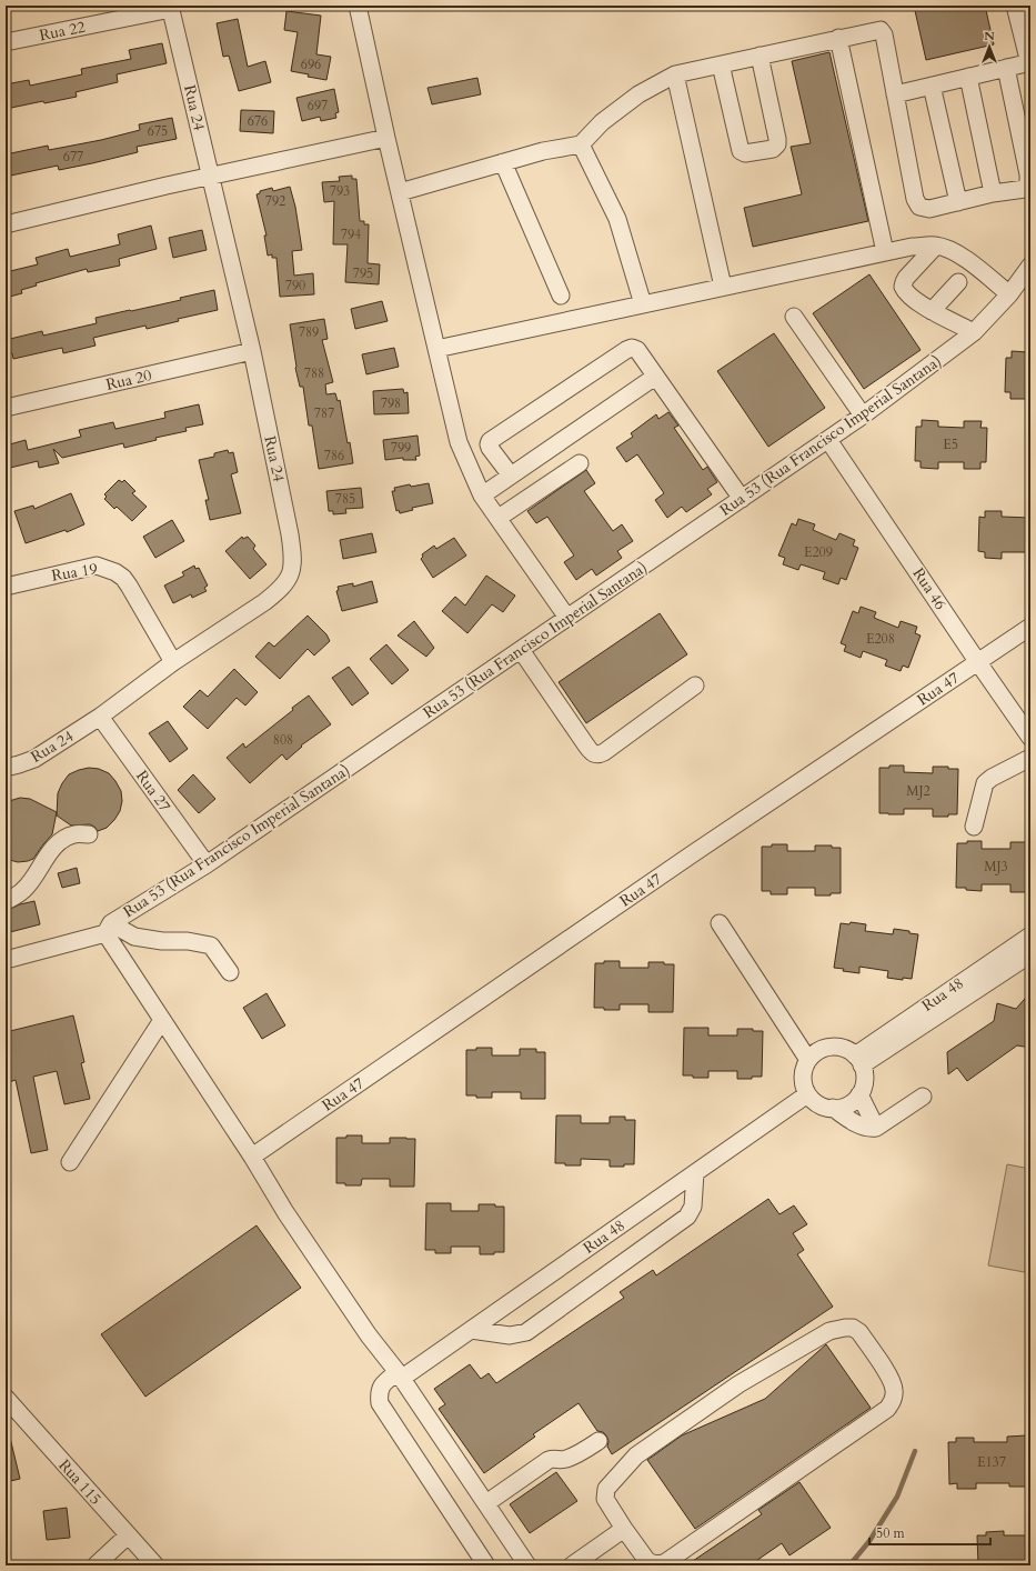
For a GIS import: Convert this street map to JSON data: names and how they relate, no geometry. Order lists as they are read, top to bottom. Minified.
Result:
{"streets":{"street":["Rua 22","Rua 24","Rua 20","Rua 53 (Rua Francisco Imperial Santana)","Rua 19","Rua 46","Rua 47","Rua 27","Rua 48","Rua 115"]},"crossings":[["Rua 22","Rua 24"],["Rua 24","Rua 20"],["Rua 24","Rua 19"],["Rua 24","Rua 27"],["Rua 53 (Rua Francisco Imperial Santana)","Rua 46"],["Rua 53 (Rua Francisco Imperial Santana)","Rua 27"],["Rua 46","Rua 47"]],"house_numbers":["696","697","676","675","677","793","792","794","795","790","789","788","798","787","E5","799","786","785","E209","E208","808","MJ2","MJ3","E137"],"scale_bar":"50 m","north":"top"}
